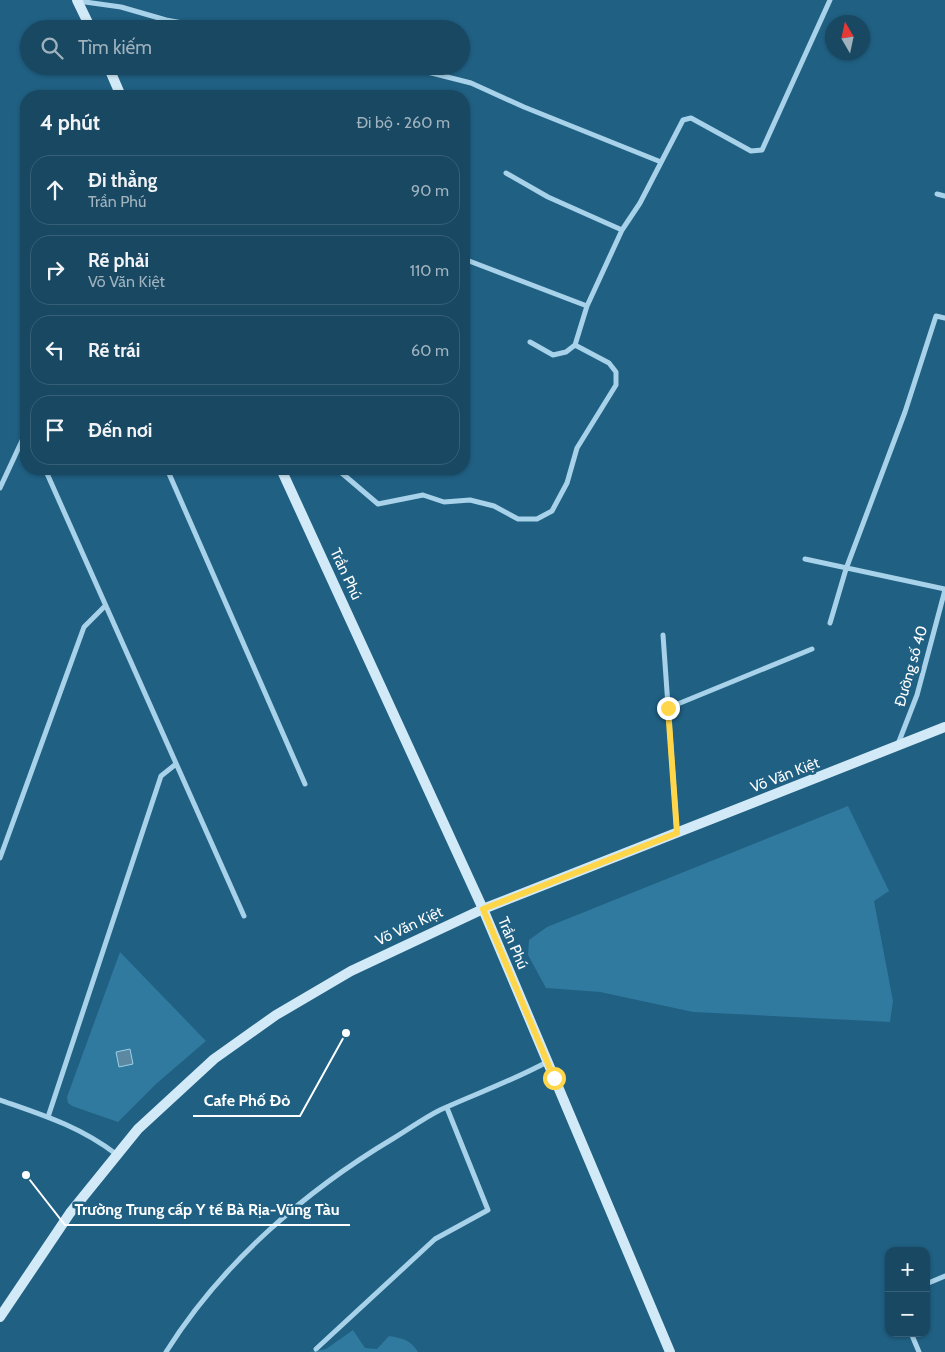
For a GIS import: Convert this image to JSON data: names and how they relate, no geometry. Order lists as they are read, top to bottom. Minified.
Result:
{"streets":{"street":["Trần Phú","Đường số 40","Võ Văn Kiệt"]},"crossings":[["Trần Phú","Võ Văn Kiệt"],["Đường số 40","Võ Văn Kiệt"]],"places":["Cafe Phố Đỏ","Trường Trung cấp Y tế Bà Rịa-Vũng Tàu"],"north":"top","page":{"search":"Tìm kiếm","heading":["4 phút","Đi bộ · 260 m"],"list":[["Đi thẳng","Trần Phú","90 m"],["Rẽ phải","Võ Văn Kiệt","110 m"],["Rẽ trái","60 m"],"Đến nơi"],"map_buttons":["+","−"]}}
